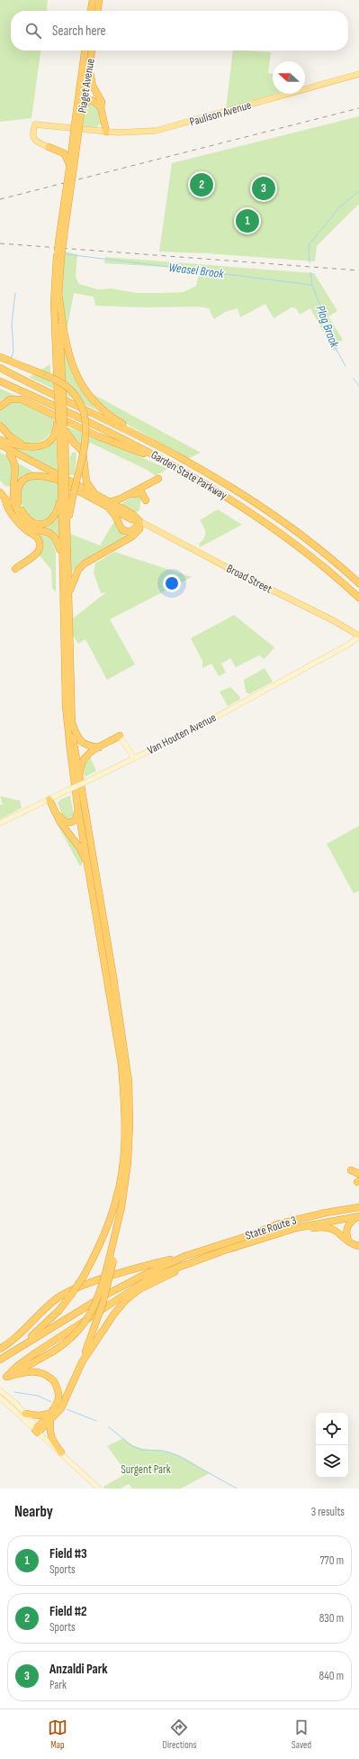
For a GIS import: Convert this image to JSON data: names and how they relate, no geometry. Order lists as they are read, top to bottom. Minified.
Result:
{"streets":{"highway":["Piaget Avenue","Garden State Parkway","State Route 3"],"main road":["Paulison Avenue","Broad Street","Van Houten Avenue"]},"crossings":[["Piaget Avenue","Paulison Avenue"],["Broad Street","Van Houten Avenue"]],"water":["Weasel Brook","Plog Brook"],"parks":["Surgent Park"],"north":"left","page":{"search":"Search here","pins":["2","3","1"],"heading":["Nearby","3 results"],"list":[{"mark":"1","name":"Field #3","note":"Sports","value":"770 m"},{"mark":"2","name":"Field #2","note":"Sports","value":"830 m"},{"mark":"3","name":"Anzaldi Park","note":"Park","value":"840 m"}],"nav":["Map","Directions","Saved"]}}
